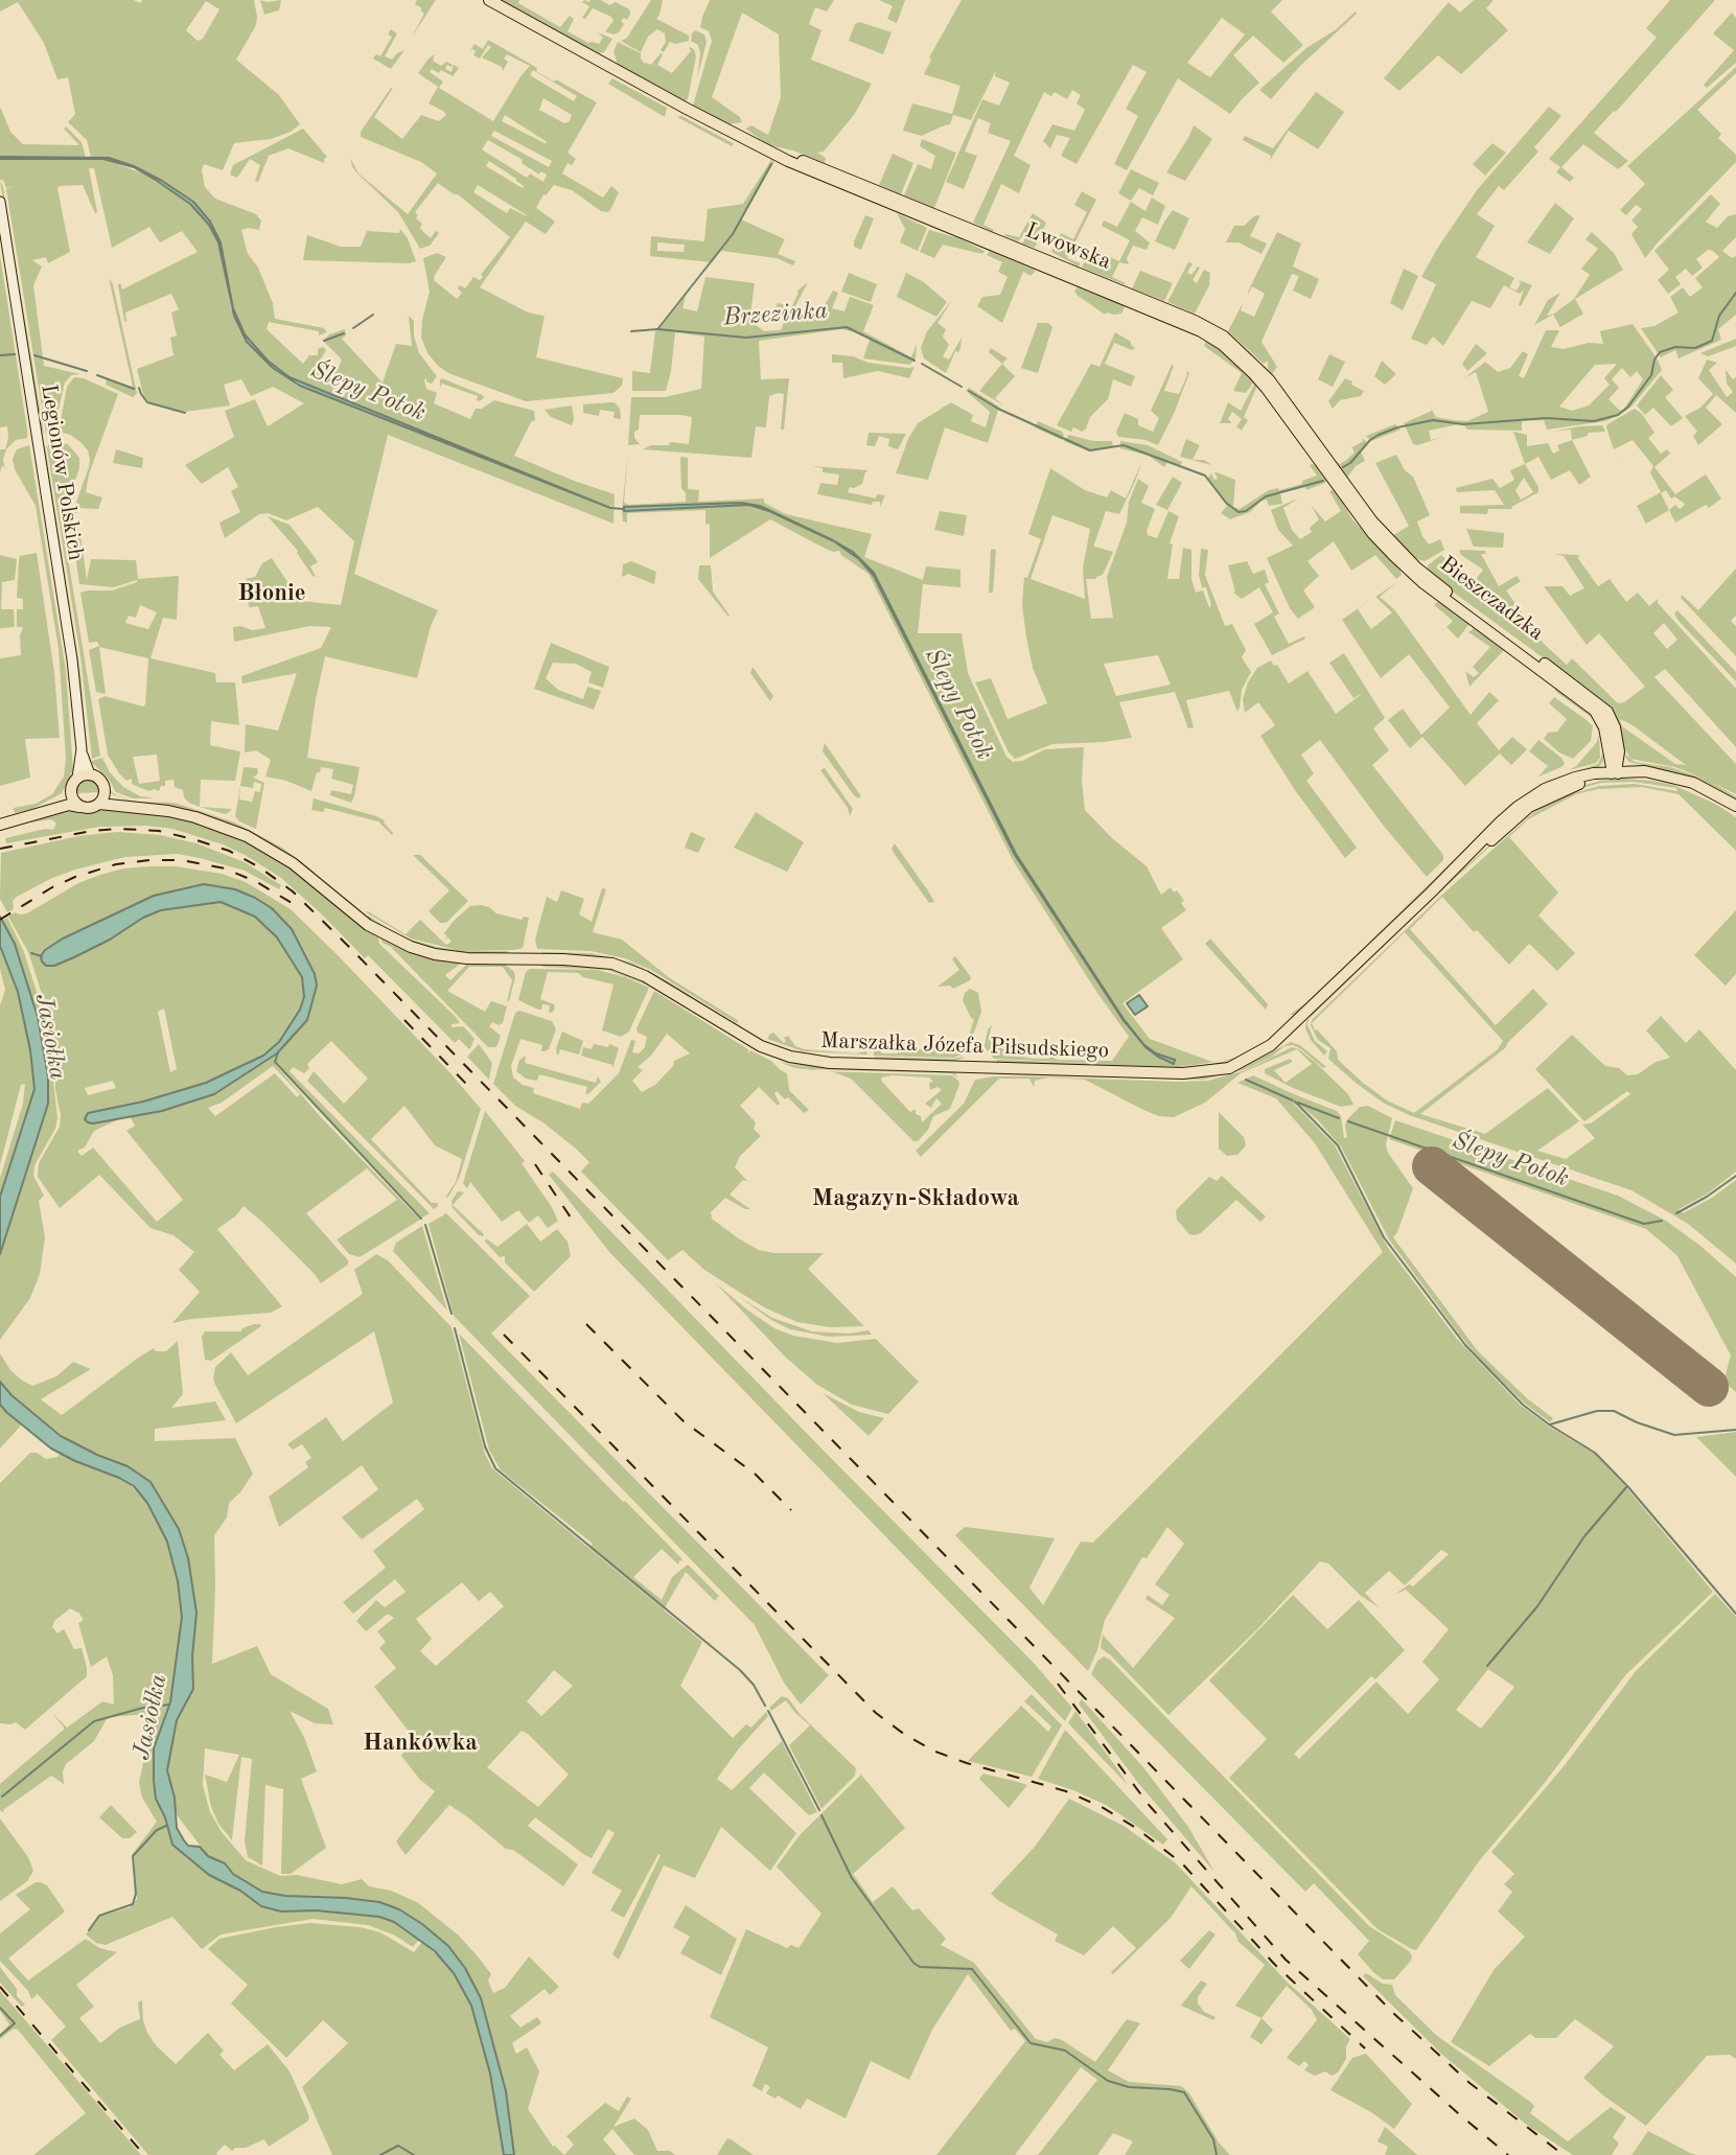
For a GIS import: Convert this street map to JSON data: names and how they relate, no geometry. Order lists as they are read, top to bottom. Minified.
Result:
{"streets":{"main road":["Lwowska","Legionów Polskich","Bieszczadzka","Marszałka Józefa Piłsudskiego"]},"crossings":[["Lwowska","Bieszczadzka"],["Legionów Polskich","Marszałka Józefa Piłsudskiego"],["Bieszczadzka","Marszałka Józefa Piłsudskiego"]],"districts":["Błonie","Magazyn-Składowa","Hankówka"],"water":["Brzezinka","Ślepy Potok","Jasiołka"]}
